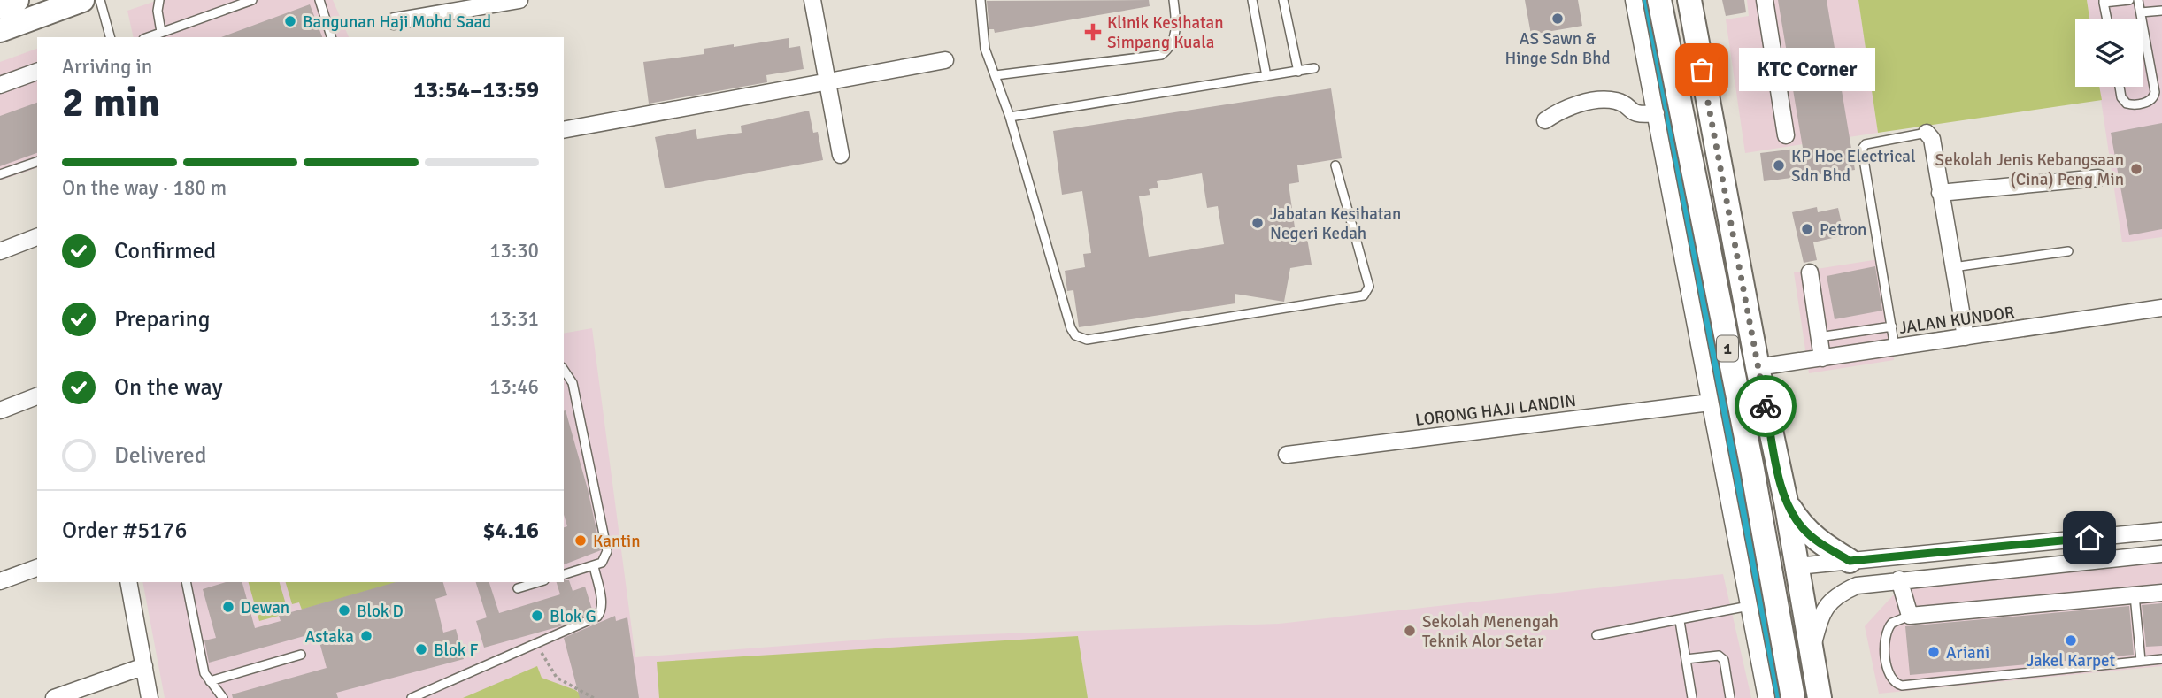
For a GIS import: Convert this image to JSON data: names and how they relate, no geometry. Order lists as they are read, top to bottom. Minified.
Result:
{"streets":{"main road":["1"],"street":["JALAN KUNDOR","LORONG HAJI LANDIN"]},"crossings":[["JALAN KUNDOR","1"]],"places":{"other":["AS Sawn & Hinge Sdn Bhd","Bangunan Haji Mohd Saad","KTC Corner","KP Hoe Electrical Sdn Bhd","Sekolah Jenis Kebangsaan (Cina) Peng Min","Jabatan Kesihatan Negeri Kedah","Petron","Kantin","Dewan","Blok D","Blok G","Sekolah Menengah Teknik Alor Setar","Astaka","Jakel Karpet","Blok F","Ariani"],"health":["Klinik Kesihatan Simpang Kuala"]},"page":{"heading":["2 min","Arriving in","13:54–13:59"],"panel":["Order #5176","$4.16"],"bubble":"KTC Corner","bar":"On the way · 180 m","list":[["Confirmed","13:30"],["Preparing","13:31"],["On the way","13:46"],"Delivered"]}}
